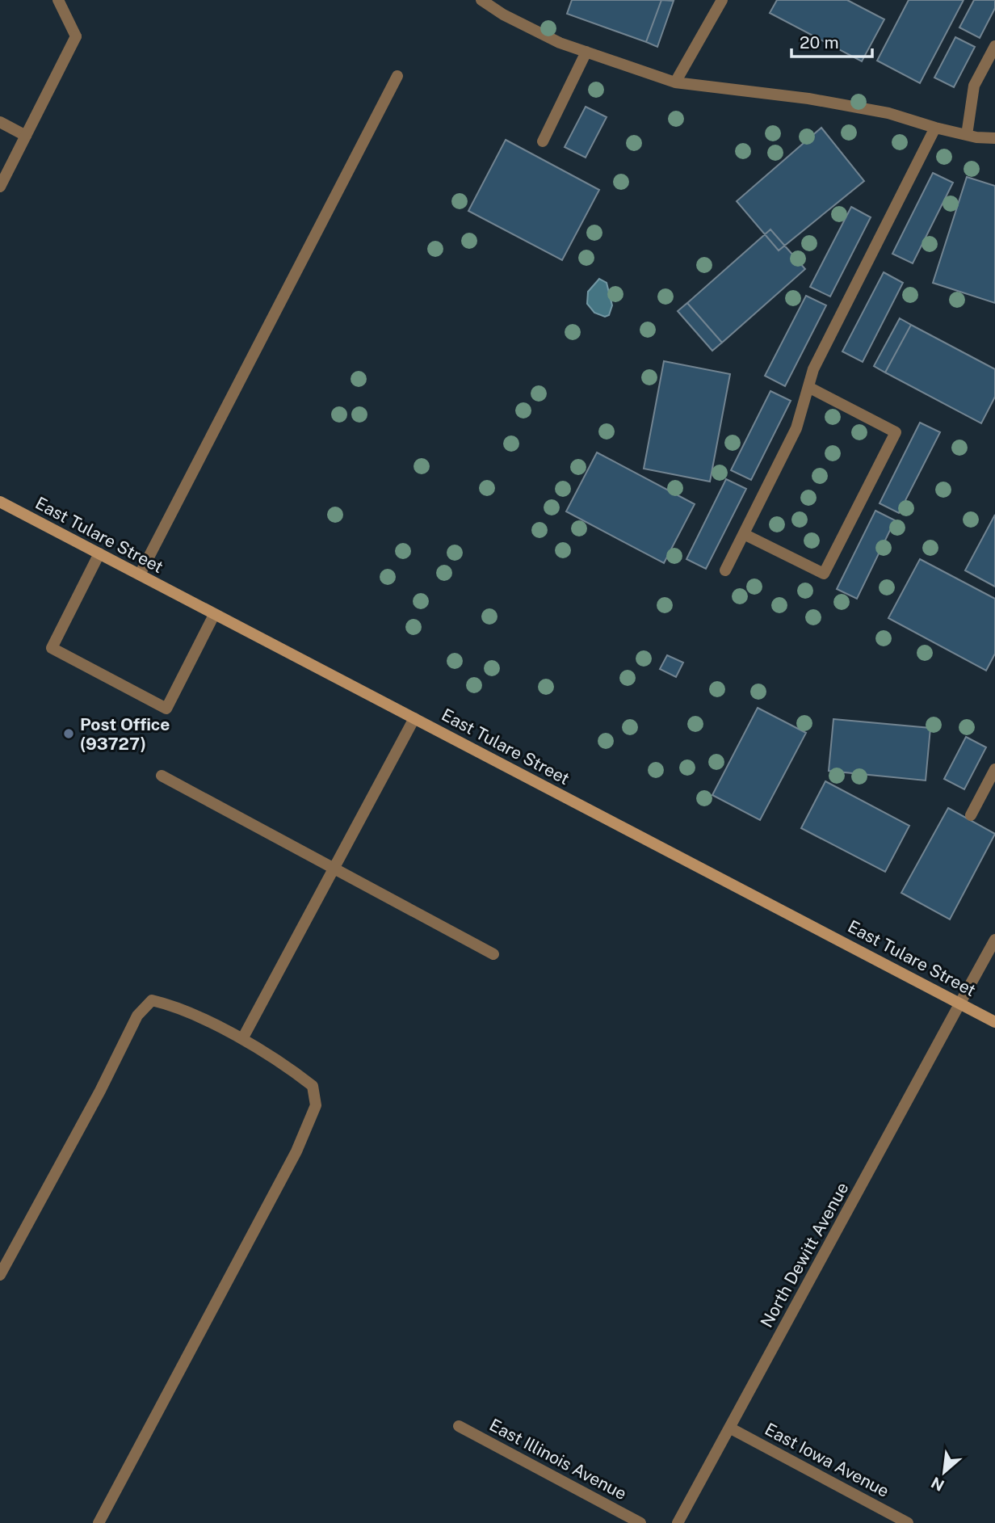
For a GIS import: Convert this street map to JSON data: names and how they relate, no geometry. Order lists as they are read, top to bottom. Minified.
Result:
{"streets":{"main road":["East Tulare Street"],"street":["North Dewitt Avenue","East Illinois Avenue","East Iowa Avenue"]},"crossings":[["East Tulare Street","North Dewitt Avenue"],["North Dewitt Avenue","East Iowa Avenue"]],"places":["Post Office (93727)"],"scale_bar":"20 m","north":"bottom left"}
